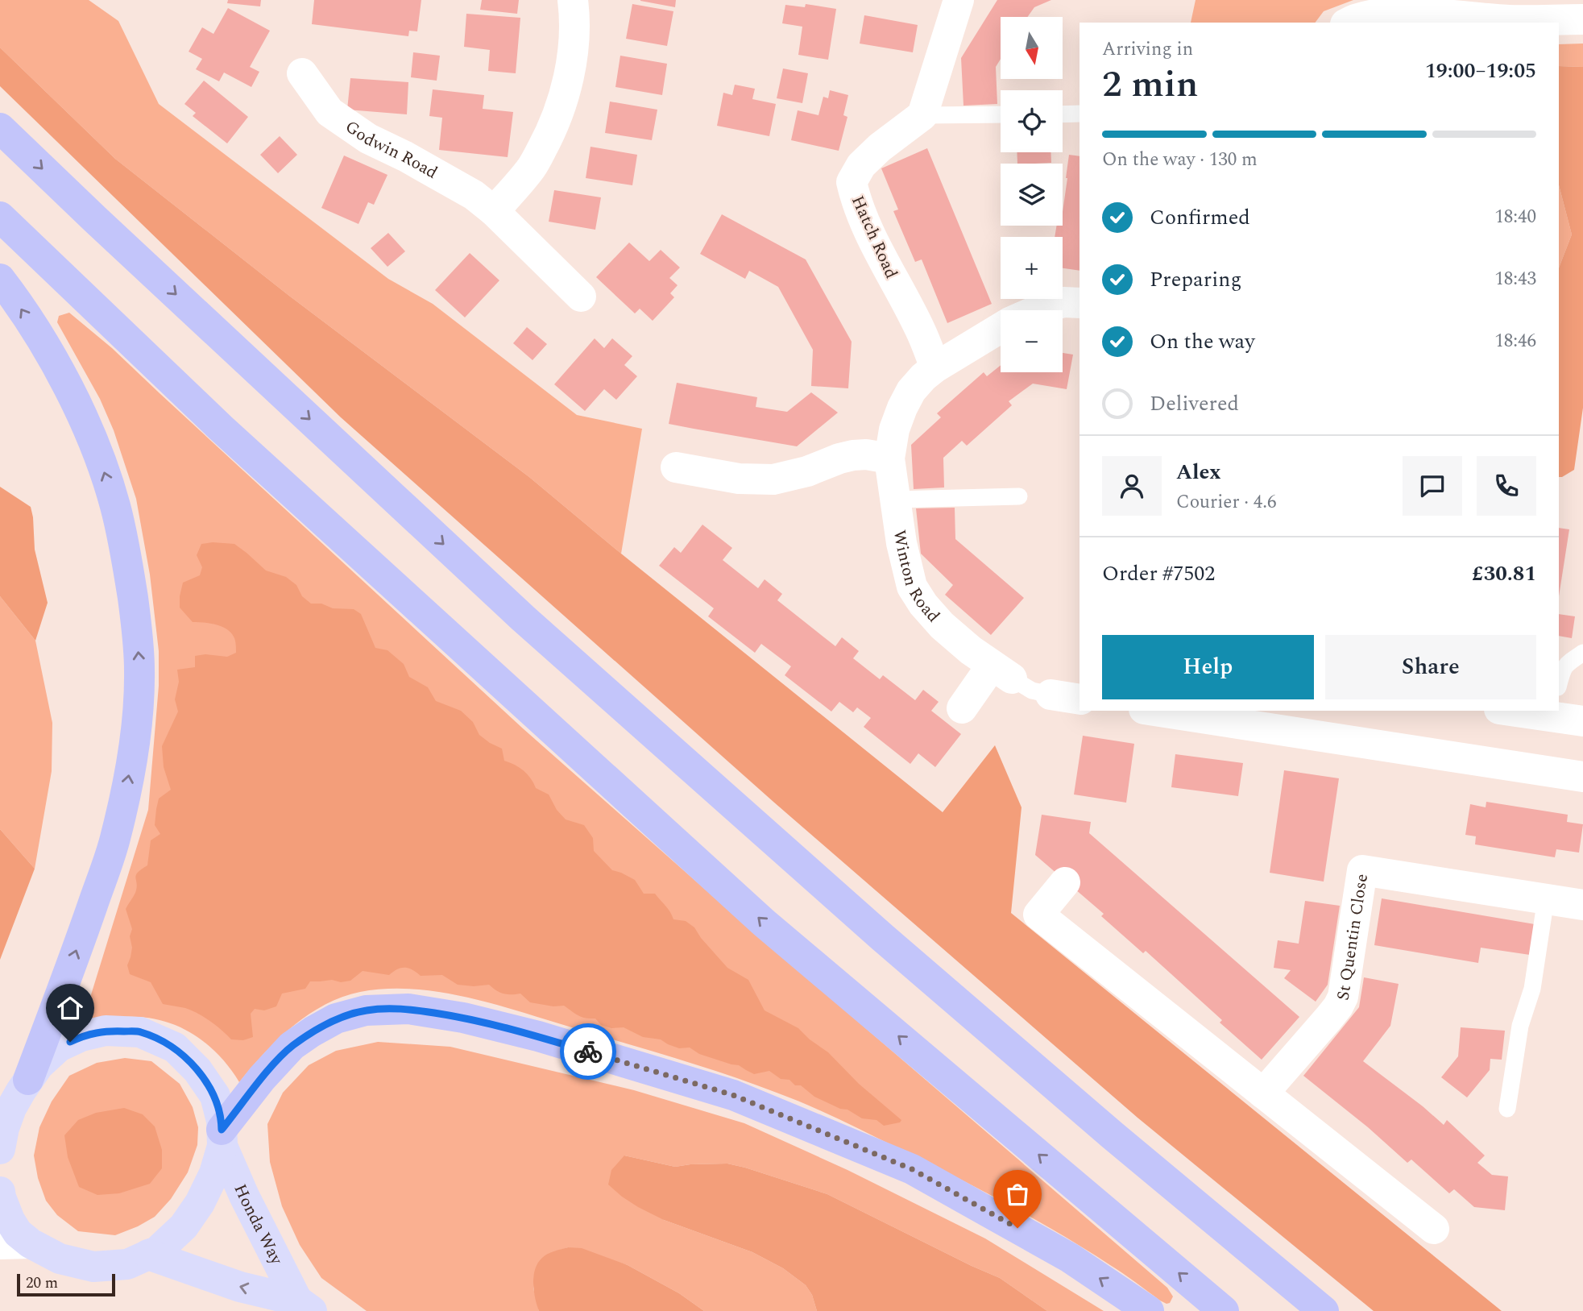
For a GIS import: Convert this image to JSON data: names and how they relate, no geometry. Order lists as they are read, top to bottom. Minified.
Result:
{"streets":{"main road":["Honda Way"],"street":["Godwin Road","Hatch Road","Winton Road","St Quentin Close"]},"crossings":[["Hatch Road","Winton Road"]],"one_way":["Honda Way"],"scale_bar":"20 m","north":"bottom","page":{"map_buttons":["+","−"],"heading":["2 min","Arriving in","19:00–19:05"],"panel":["Alex","Courier · 4.6","Order #7502","£30.81"],"bar":"On the way · 130 m","list":[["Confirmed","18:40"],["Preparing","18:43"],["On the way","18:46"],"Delivered"],"buttons":["Help","Share"],"scale":"20 m"}}
